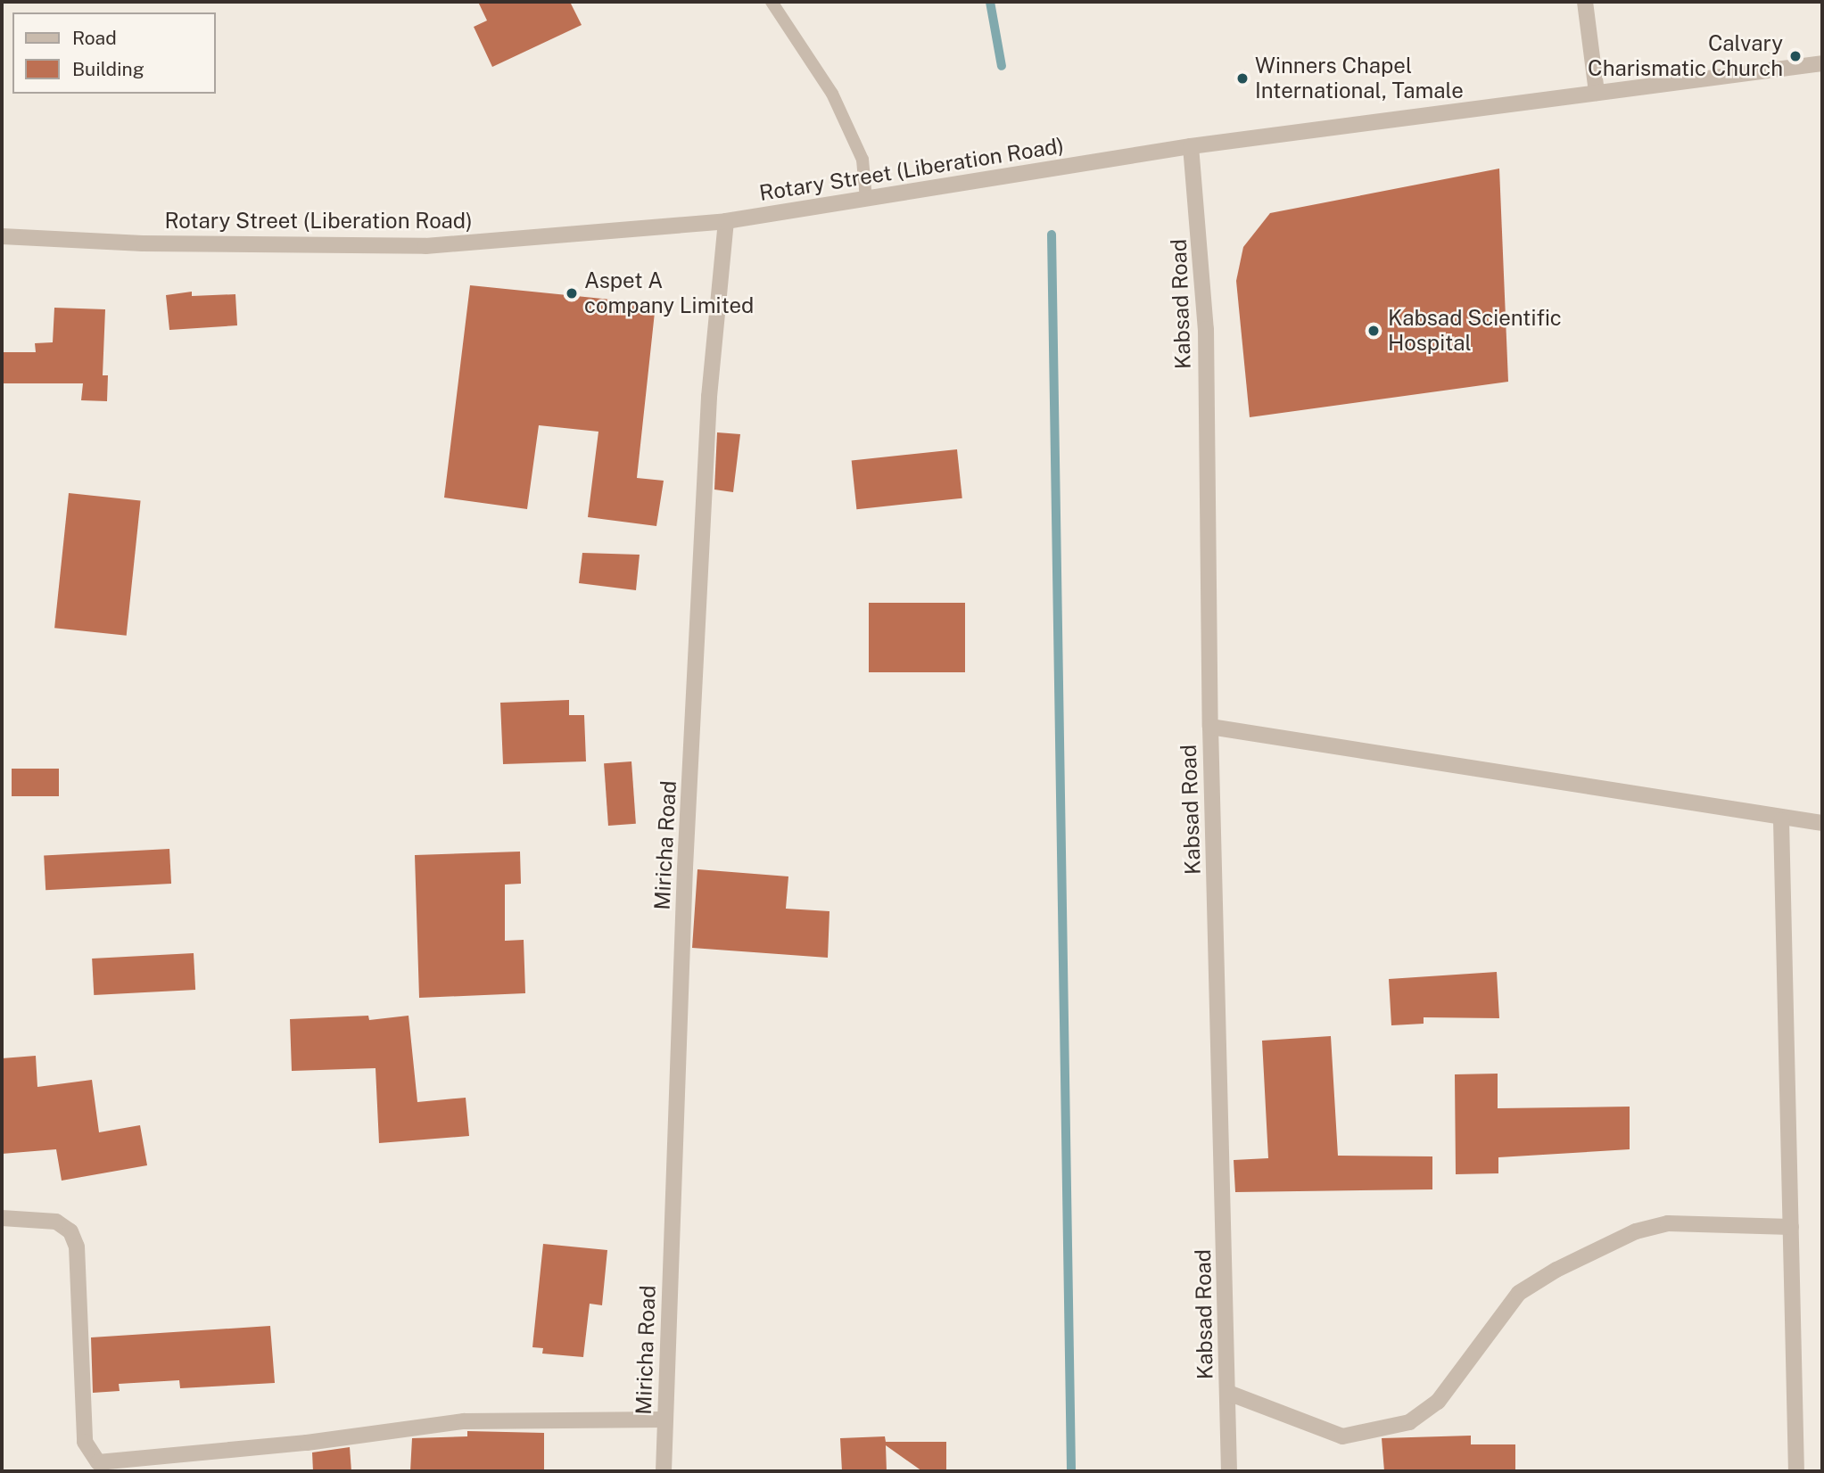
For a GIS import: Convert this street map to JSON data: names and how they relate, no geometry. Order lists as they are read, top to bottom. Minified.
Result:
{"streets":{"street":["Rotary Street (Liberation Road)","Kabsad Road","Miricha Road"]},"crossings":[["Rotary Street (Liberation Road)","Kabsad Road"],["Rotary Street (Liberation Road)","Miricha Road"]],"places":["Calvary Charismatic Church","Winners Chapel International, Tamale","Aspet A company Limited","Kabsad Scientific Hospital"],"legend":["Road","Building"]}
